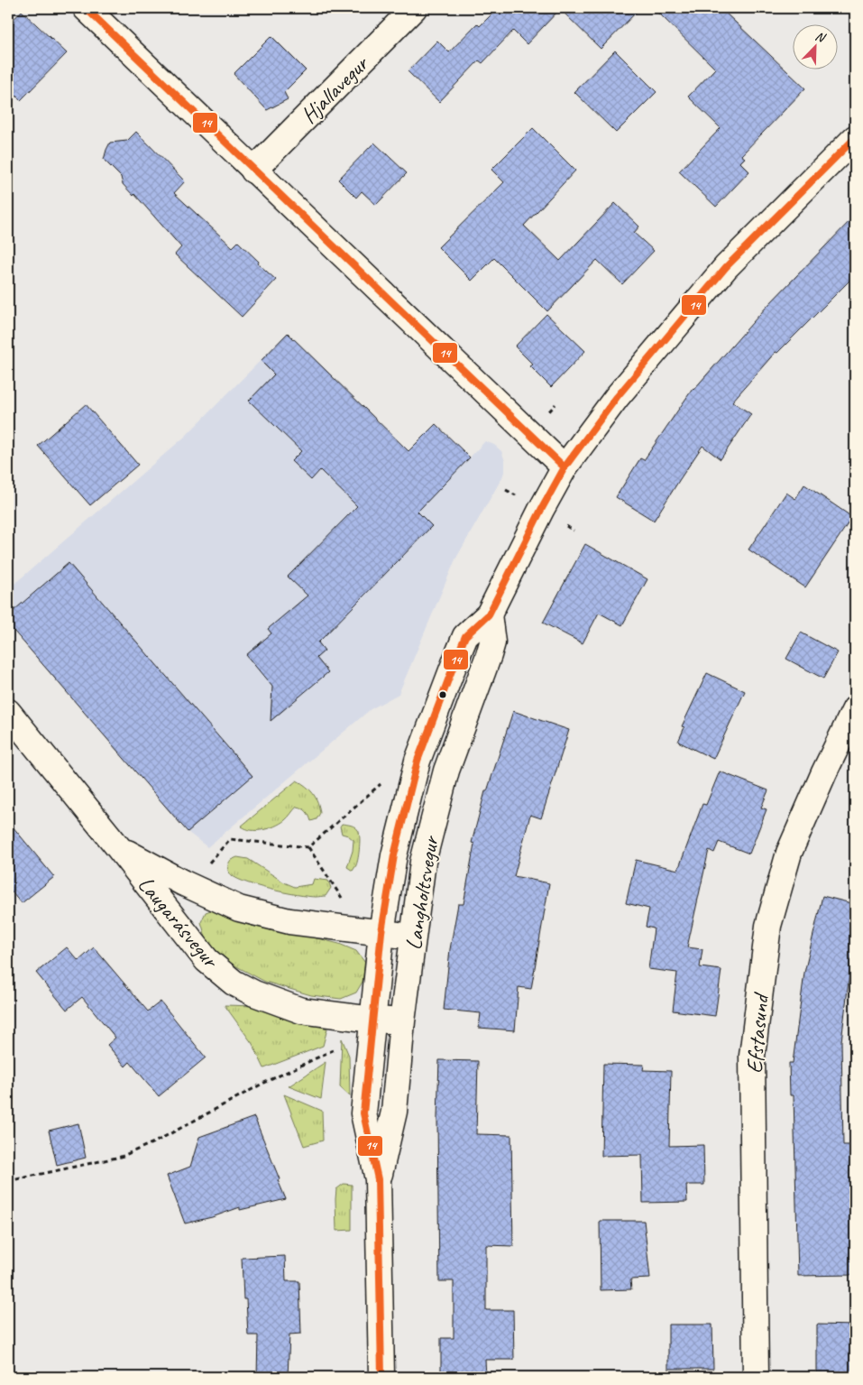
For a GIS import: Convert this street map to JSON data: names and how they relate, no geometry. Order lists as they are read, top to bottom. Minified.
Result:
{"streets":{"street":["Hjallavegur","Langholtsvegur","Laugarásvegur","Efstasund"]},"crossings":[["Langholtsvegur","Laugarásvegur"]],"lines":["transit line 14"],"north":"top right"}
